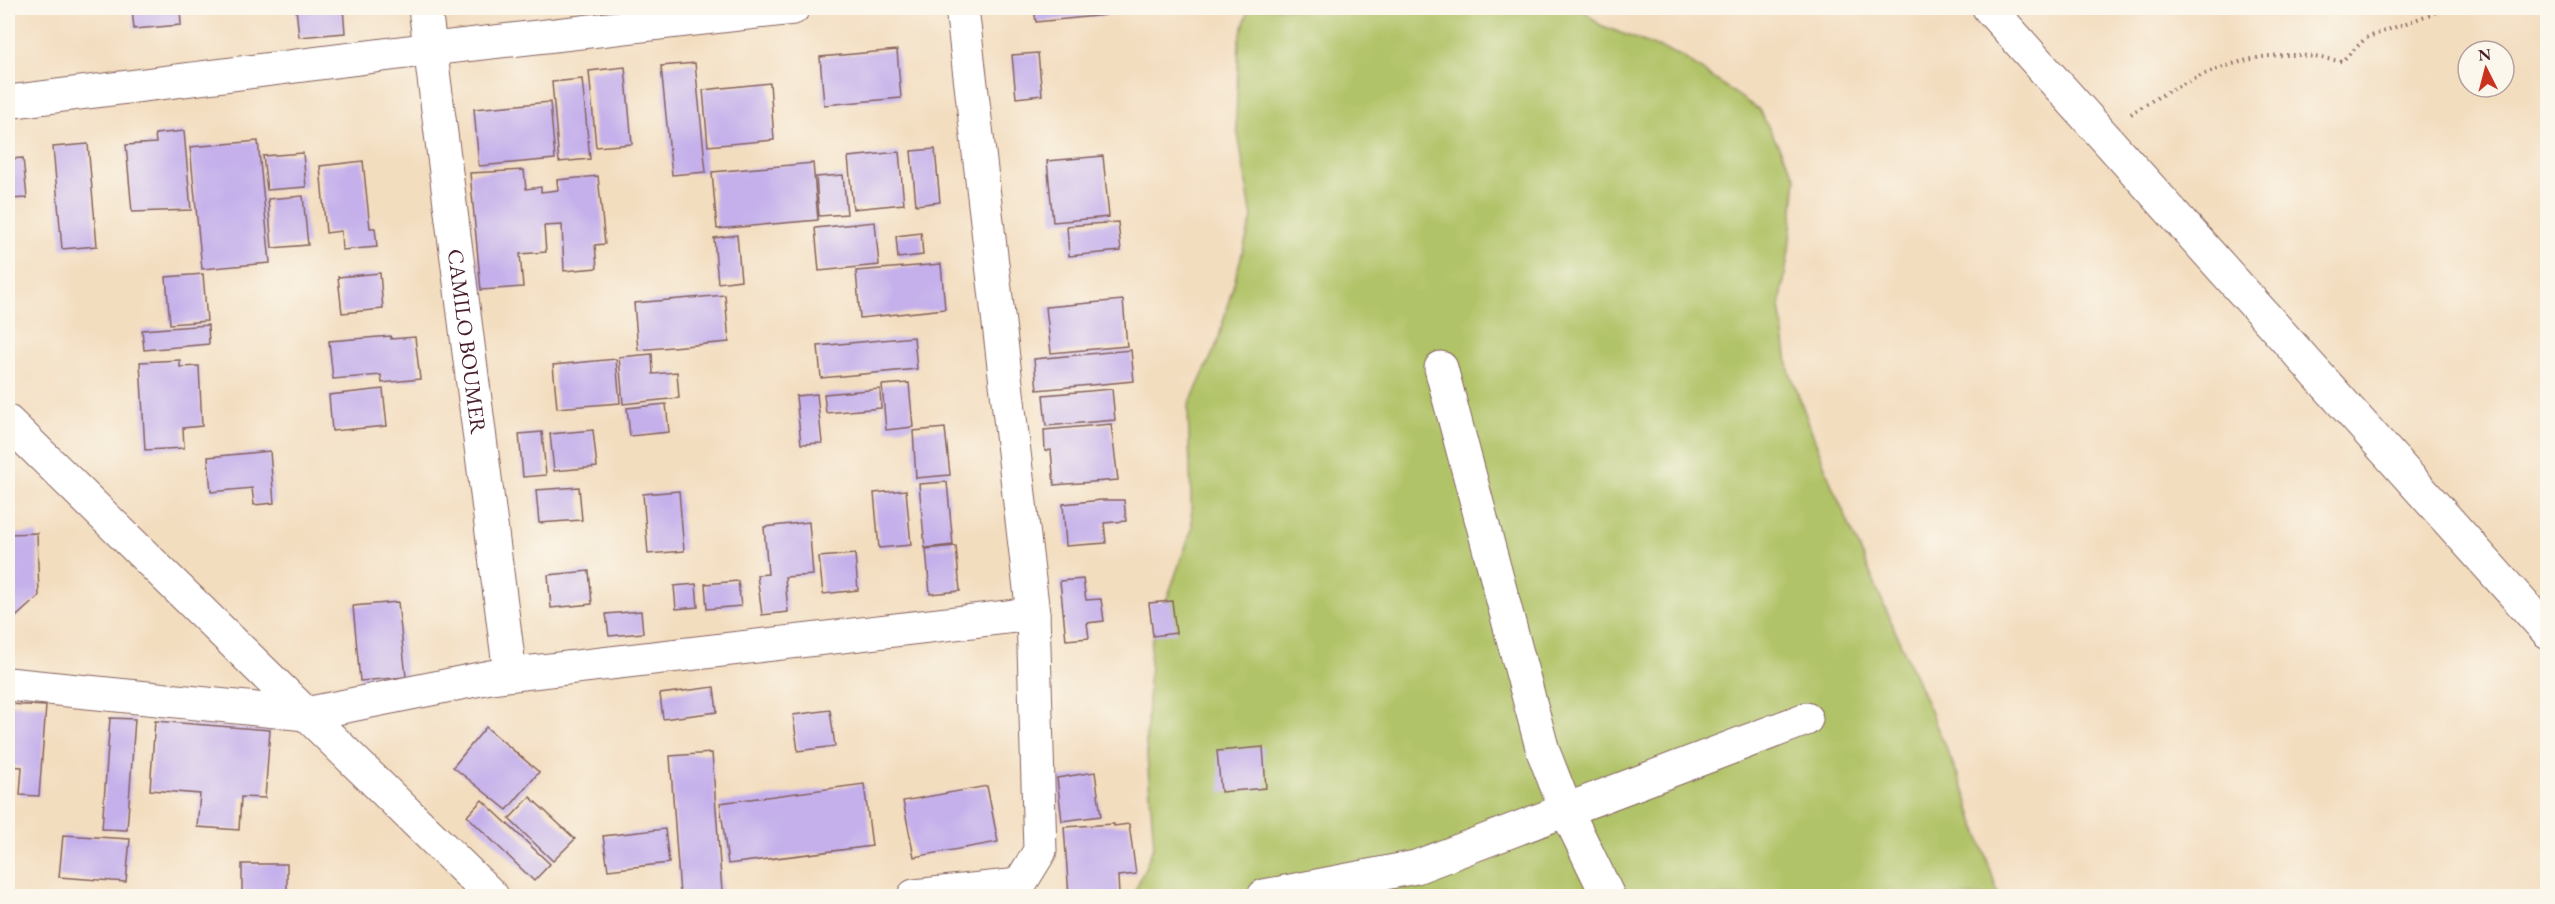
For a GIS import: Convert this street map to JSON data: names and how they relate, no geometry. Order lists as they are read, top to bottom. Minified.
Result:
{"streets":{"street":["CAMILO BOUMER"]},"north":"top"}
